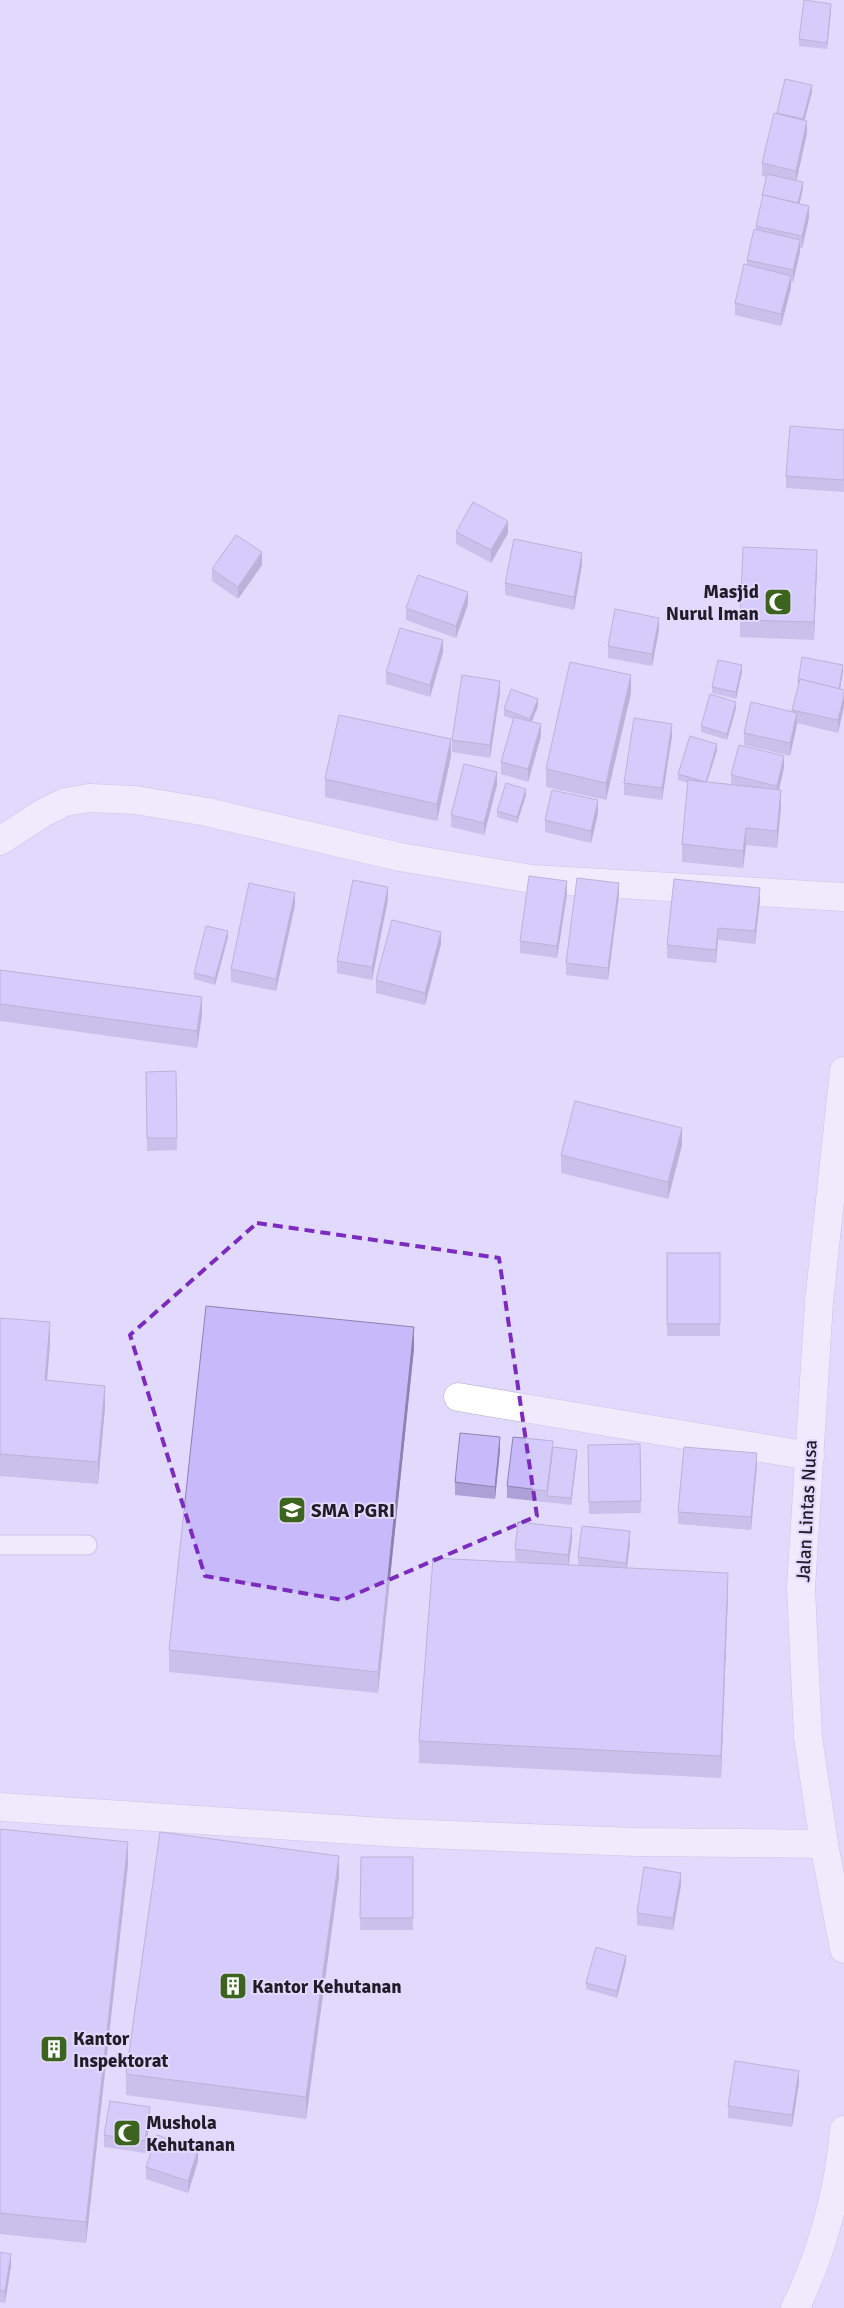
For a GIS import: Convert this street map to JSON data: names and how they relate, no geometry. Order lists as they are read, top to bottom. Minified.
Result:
{"streets":{"main road":["Jalan Lintas Nusa"]},"places":{"mosque":["Masjid Nurul Iman","Mushola Kehutanan"],"school or university":["SMA PGRI"],"building":["Kantor Kehutanan","Kantor Inspektorat"]}}
